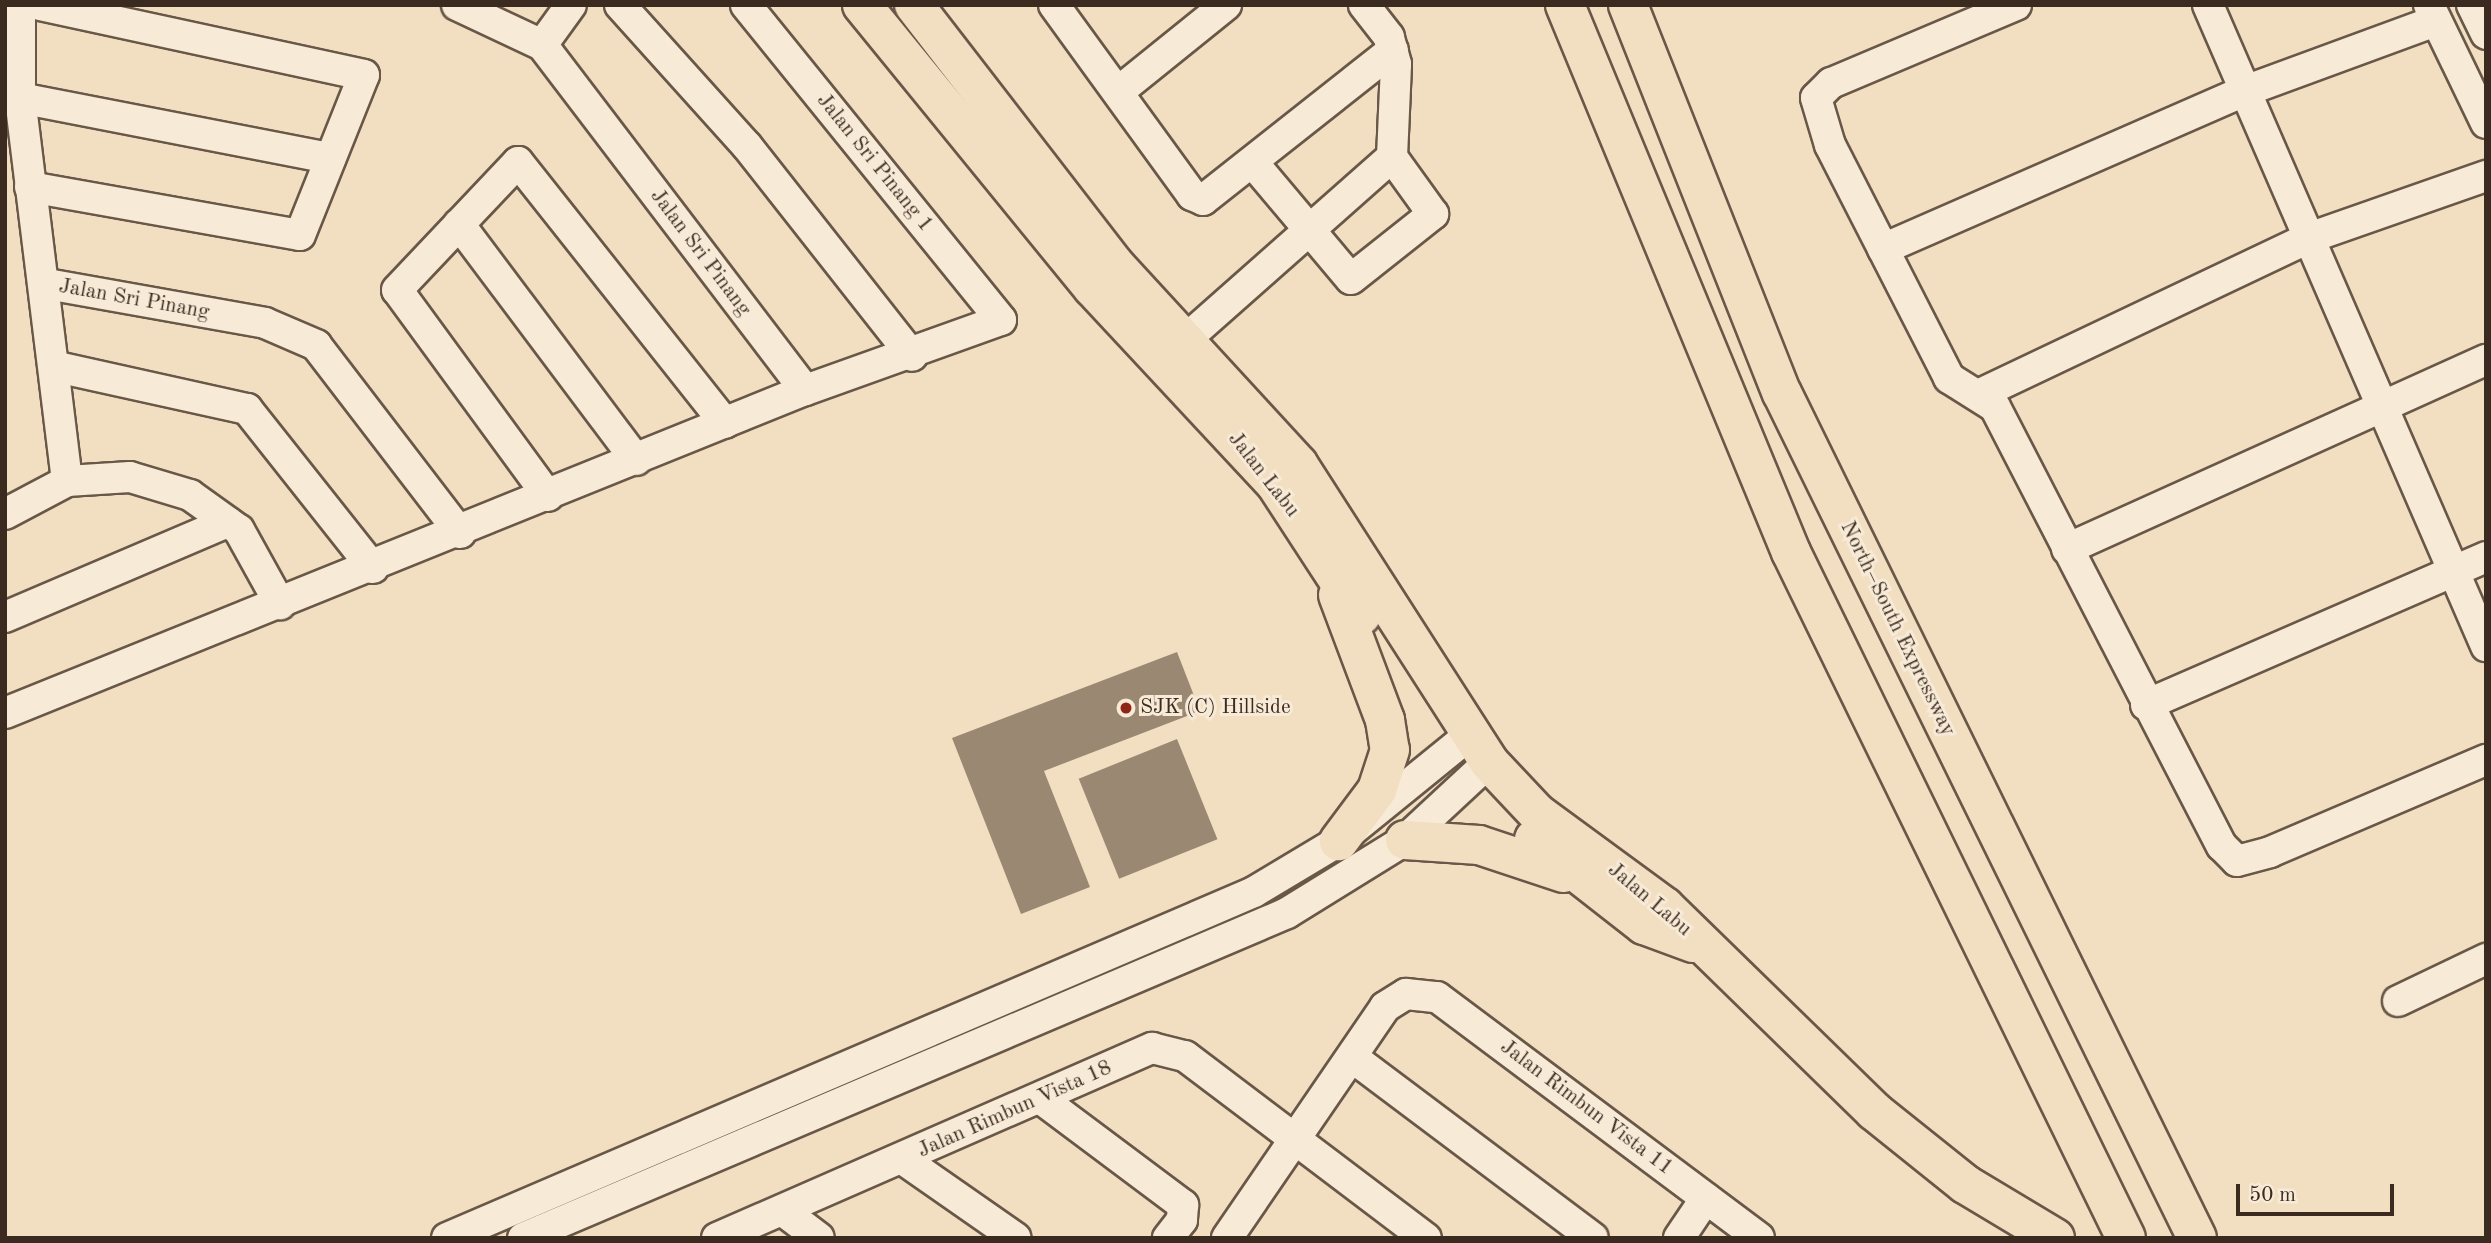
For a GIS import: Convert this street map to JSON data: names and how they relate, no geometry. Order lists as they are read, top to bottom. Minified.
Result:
{"streets":{"main road":["Jalan Labu","North–South Expressway"],"street":["Jalan Sri Pinang 1","Jalan Sri Pinang","Jalan Rimbun Vista 11","Jalan Rimbun Vista 18"]},"places":["SJK (C) Hillside"],"scale_bar":"50 m"}
